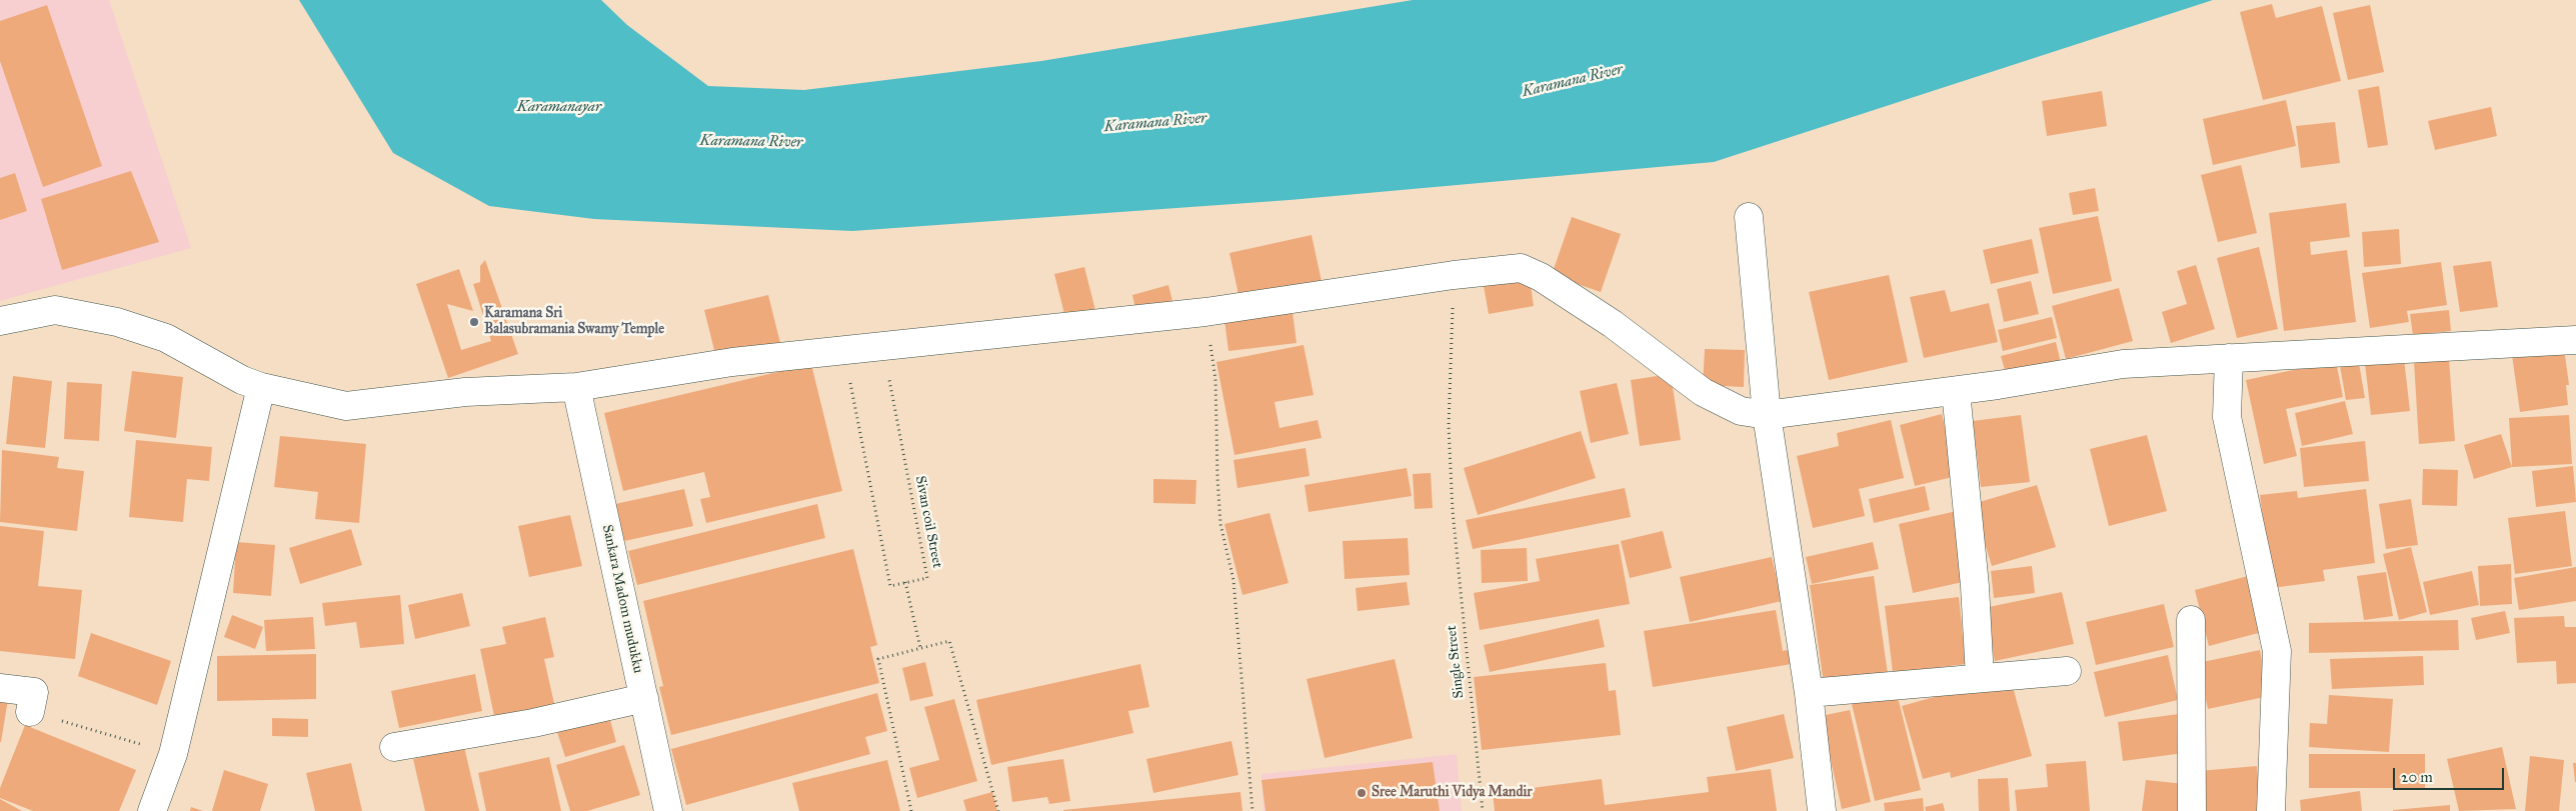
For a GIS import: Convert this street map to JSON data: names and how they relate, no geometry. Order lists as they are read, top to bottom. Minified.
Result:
{"streets":{"street":["Sankara Madom mudukku"],"path":["Sivan coil Street","Single Street"]},"water":["Karamana River","Karamanayar"],"places":["Karamana Sri Balasubramania Swamy Temple","Sree Maruthi Vidya Mandir"],"scale_bar":"20 m"}
